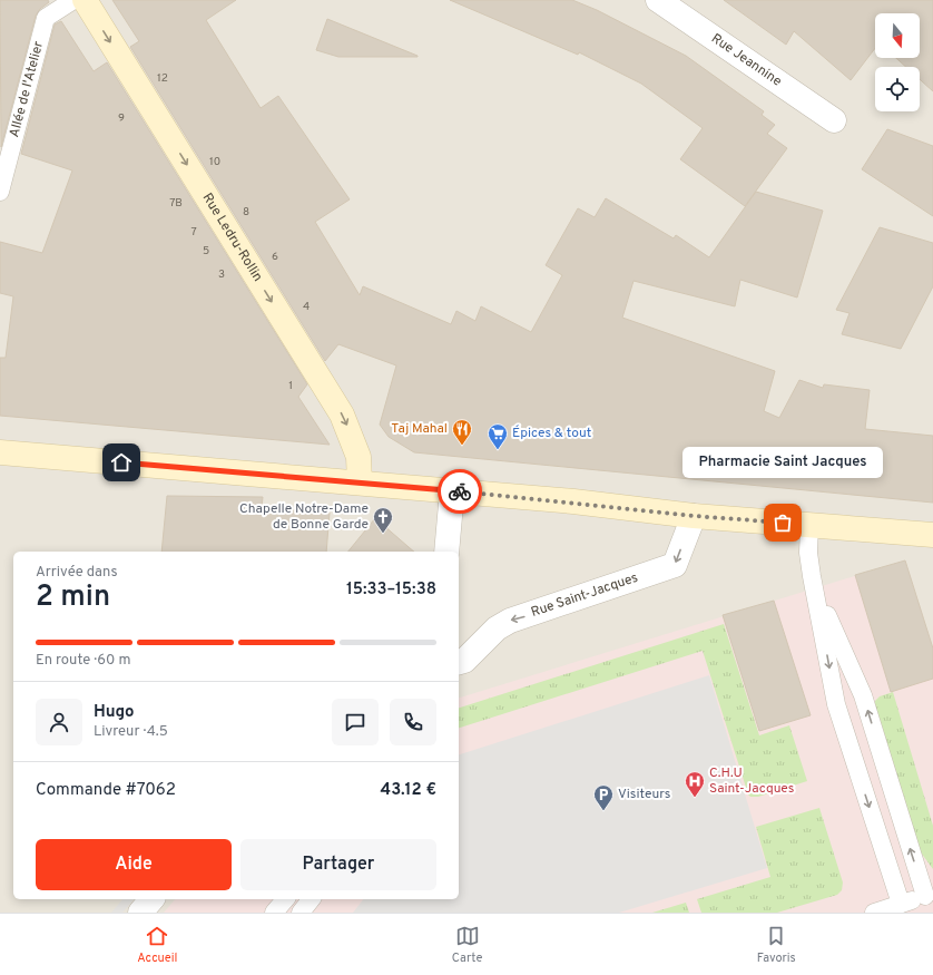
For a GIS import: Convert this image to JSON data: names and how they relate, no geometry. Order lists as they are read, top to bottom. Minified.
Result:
{"streets":{"main road":["Rue Ledru-Rollin"],"street":["Rue Jeannine","Rue Saint-Jacques"],"lane":["Allée de l'Atelier"]},"one_way":["Rue Ledru-Rollin","Rue Saint-Jacques"],"places":{"restaurant":["Taj Mahal"],"supermarket":["Épices & tout"],"other":["Pharmacie Saint Jacques"],"church":["Chapelle Notre-Dame de Bonne Garde"],"hospital":["C.H.U Saint-Jacques"],"parking":["Visiteurs"]},"house_numbers":["12","9","10","7B","8","7","5","6","3","4","1"],"north":"bottom","page":{"bubble":"Pharmacie Saint Jacques","heading":["2 min","Arrivée dans","15:33–15:38"],"panel":["Hugo","Livreur · 4.5","Commande #7062","43.12 €"],"bar":"En route · 60 m","buttons":["Aide","Partager"],"tabs":["Accueil","Carte","Favoris"]}}
